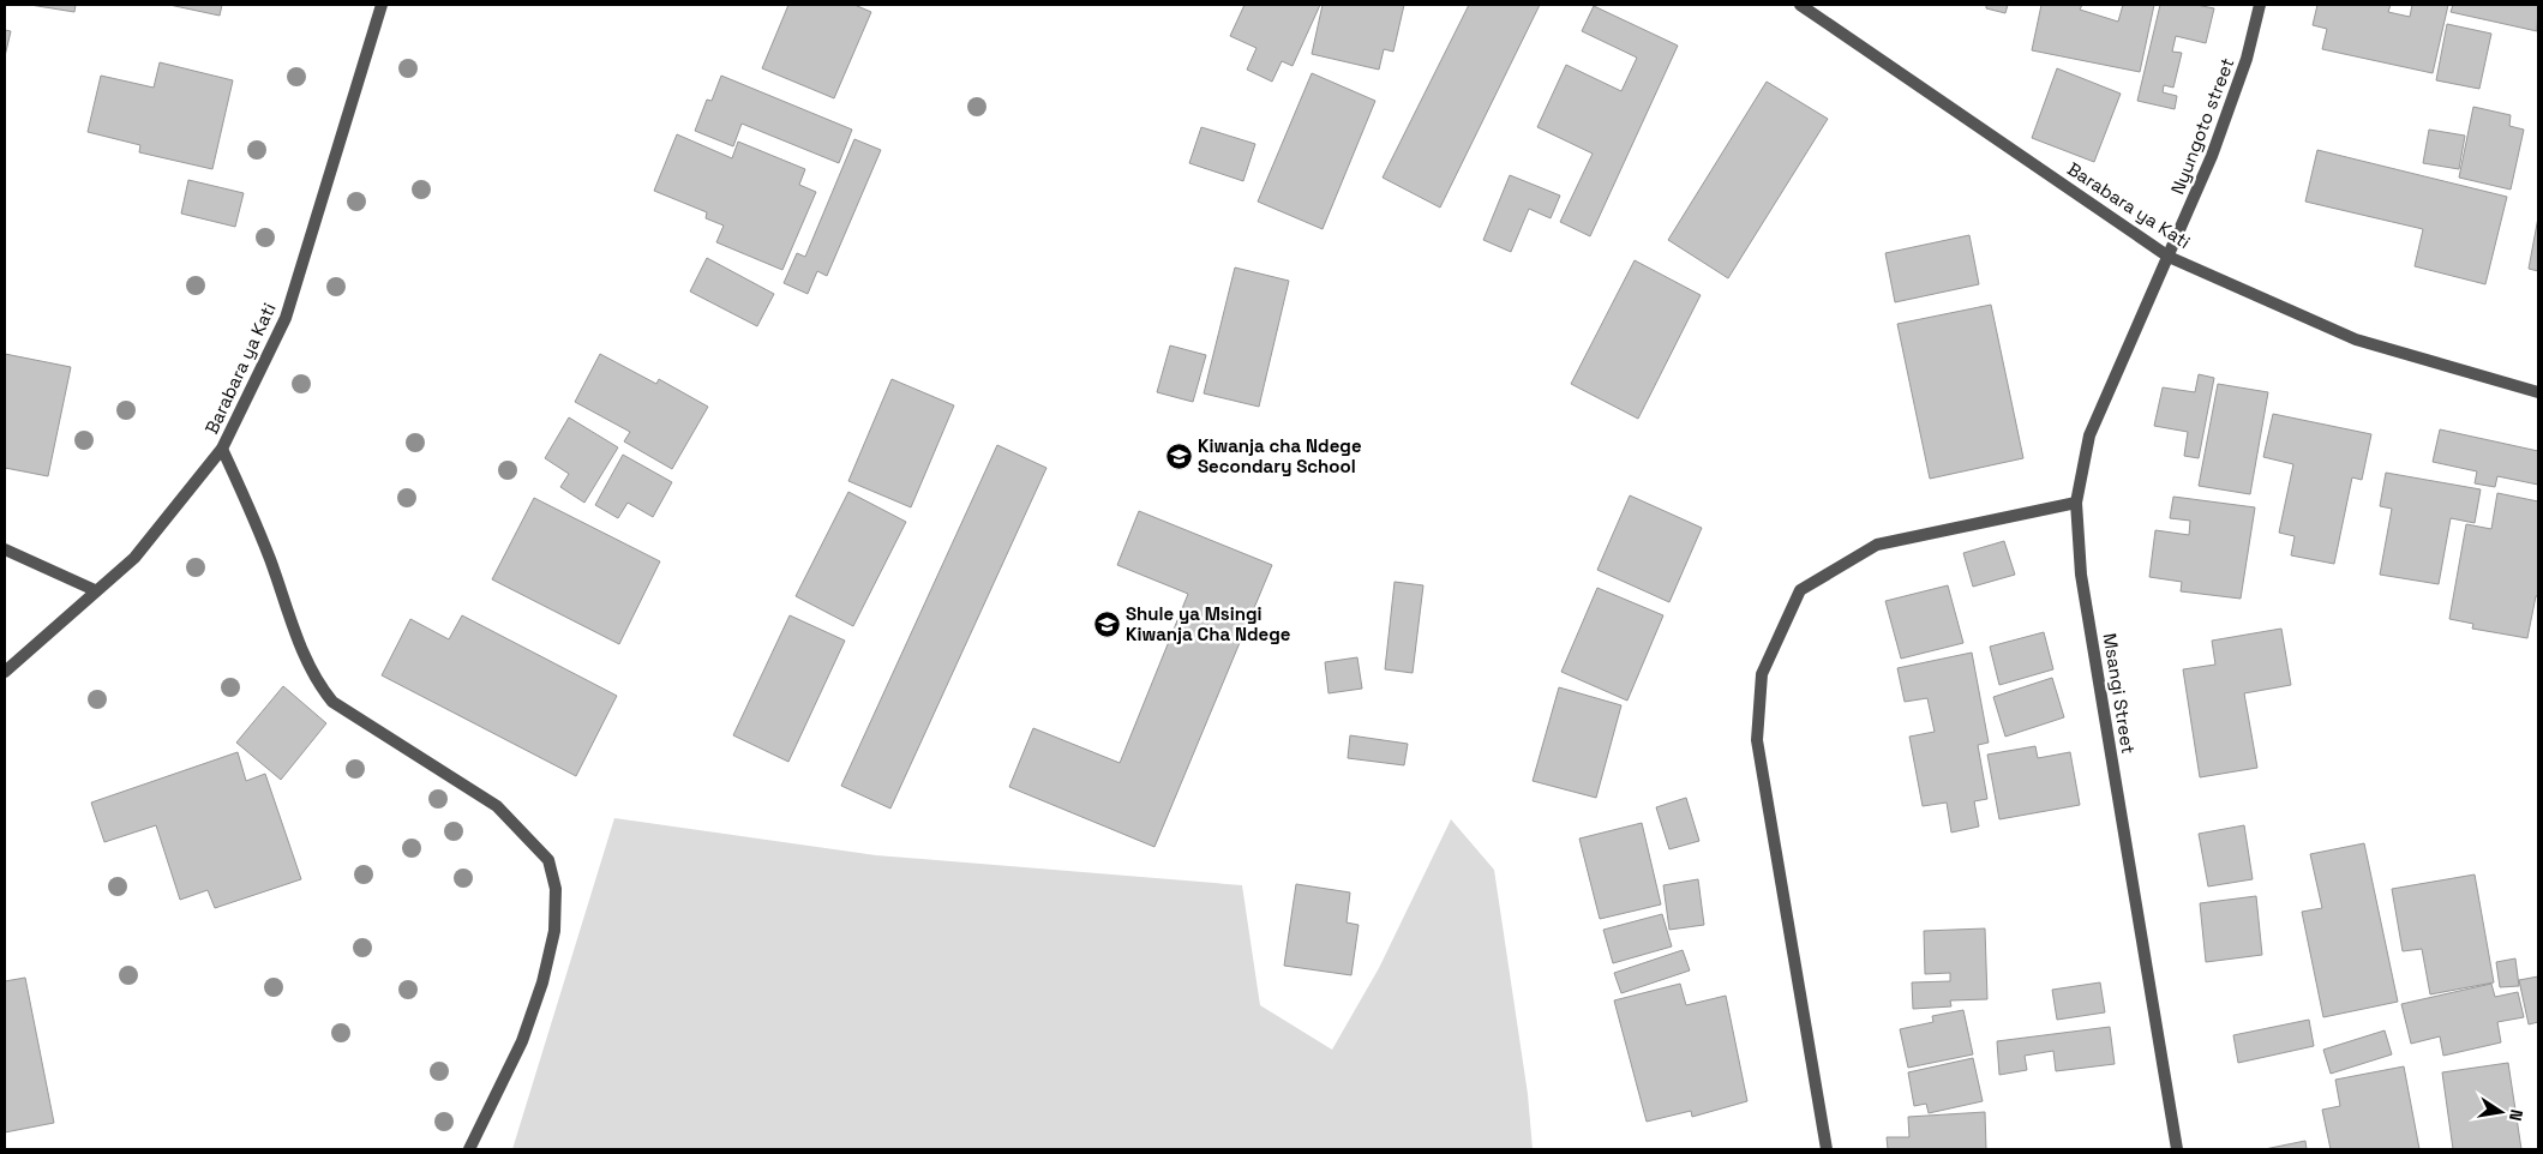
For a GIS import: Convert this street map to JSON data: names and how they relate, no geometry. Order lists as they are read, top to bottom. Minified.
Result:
{"streets":{"street":["Nyungoto street","Barabara ya Kati","Msangi Street"]},"crossings":[["Nyungoto street","Barabara ya Kati"],["Nyungoto street","Msangi Street"],["Barabara ya Kati","Msangi Street"]],"places":{"school or university":["Kiwanja cha Ndege Secondary School","Shule ya Msingi Kiwanja Cha Ndege"]},"north":"right"}
